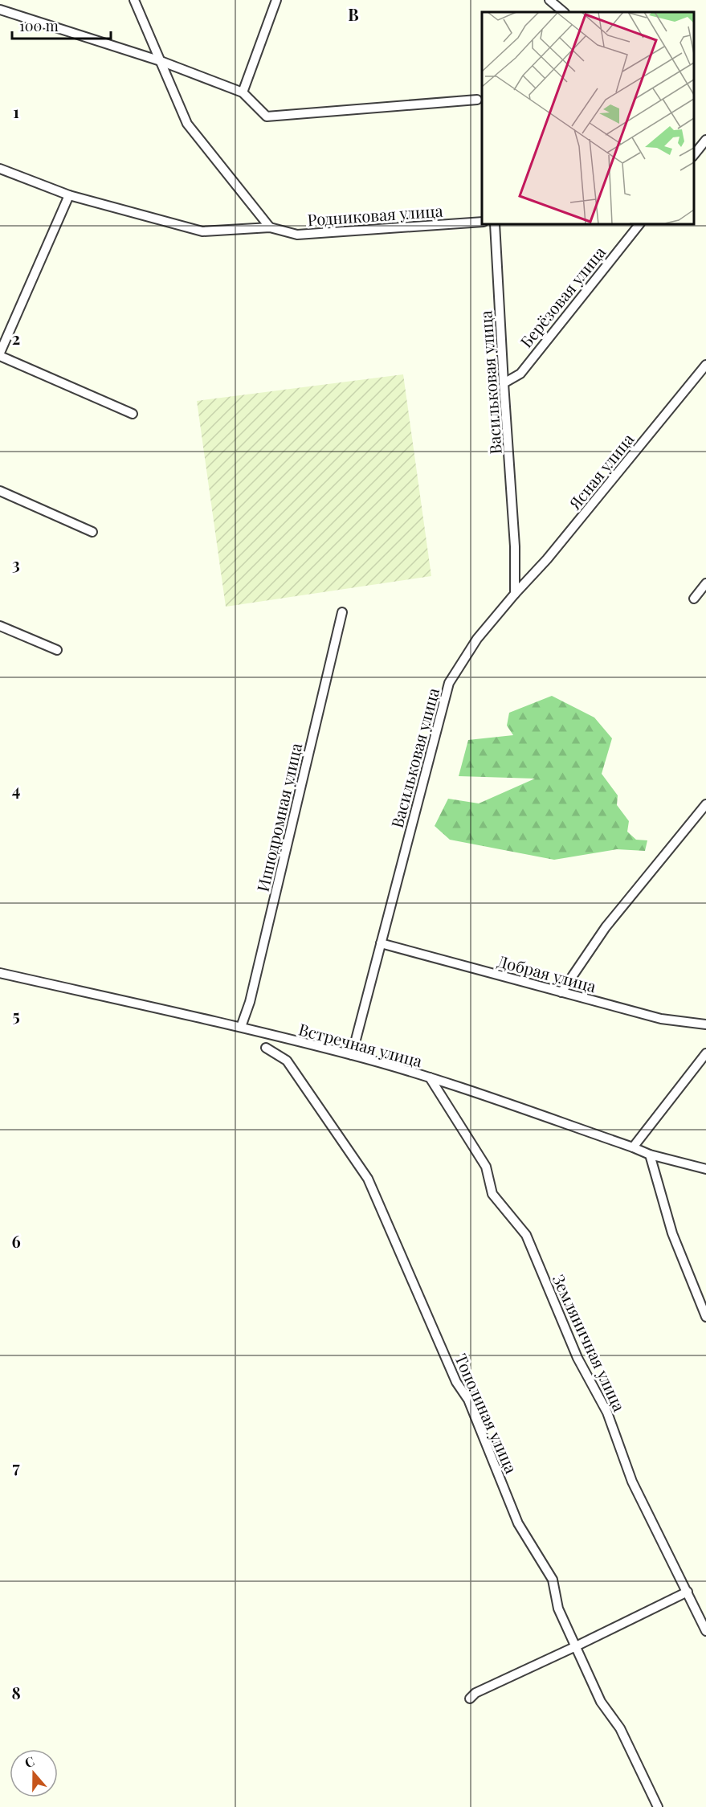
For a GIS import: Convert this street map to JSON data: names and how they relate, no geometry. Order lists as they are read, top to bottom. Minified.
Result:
{"streets":{"street":["Родниковая улица","Берёзовая улица","Васильковая улица","Ясная улица","Ипподромная улица","Добрая улица","Встречная улица","Земляничная улица","Тополиная улица"]},"crossings":[["Берёзовая улица","Васильковая улица"],["Васильковая улица","Ясная улица"],["Васильковая улица","Добрая улица"],["Васильковая улица","Встречная улица"],["Ипподромная улица","Встречная улица"],["Встречная улица","Земляничная улица"]],"scale_bar":"100 m","north":"top","grid":{"columns":["B"],"rows":["1","2","3","4","5","6","7","8"]}}
